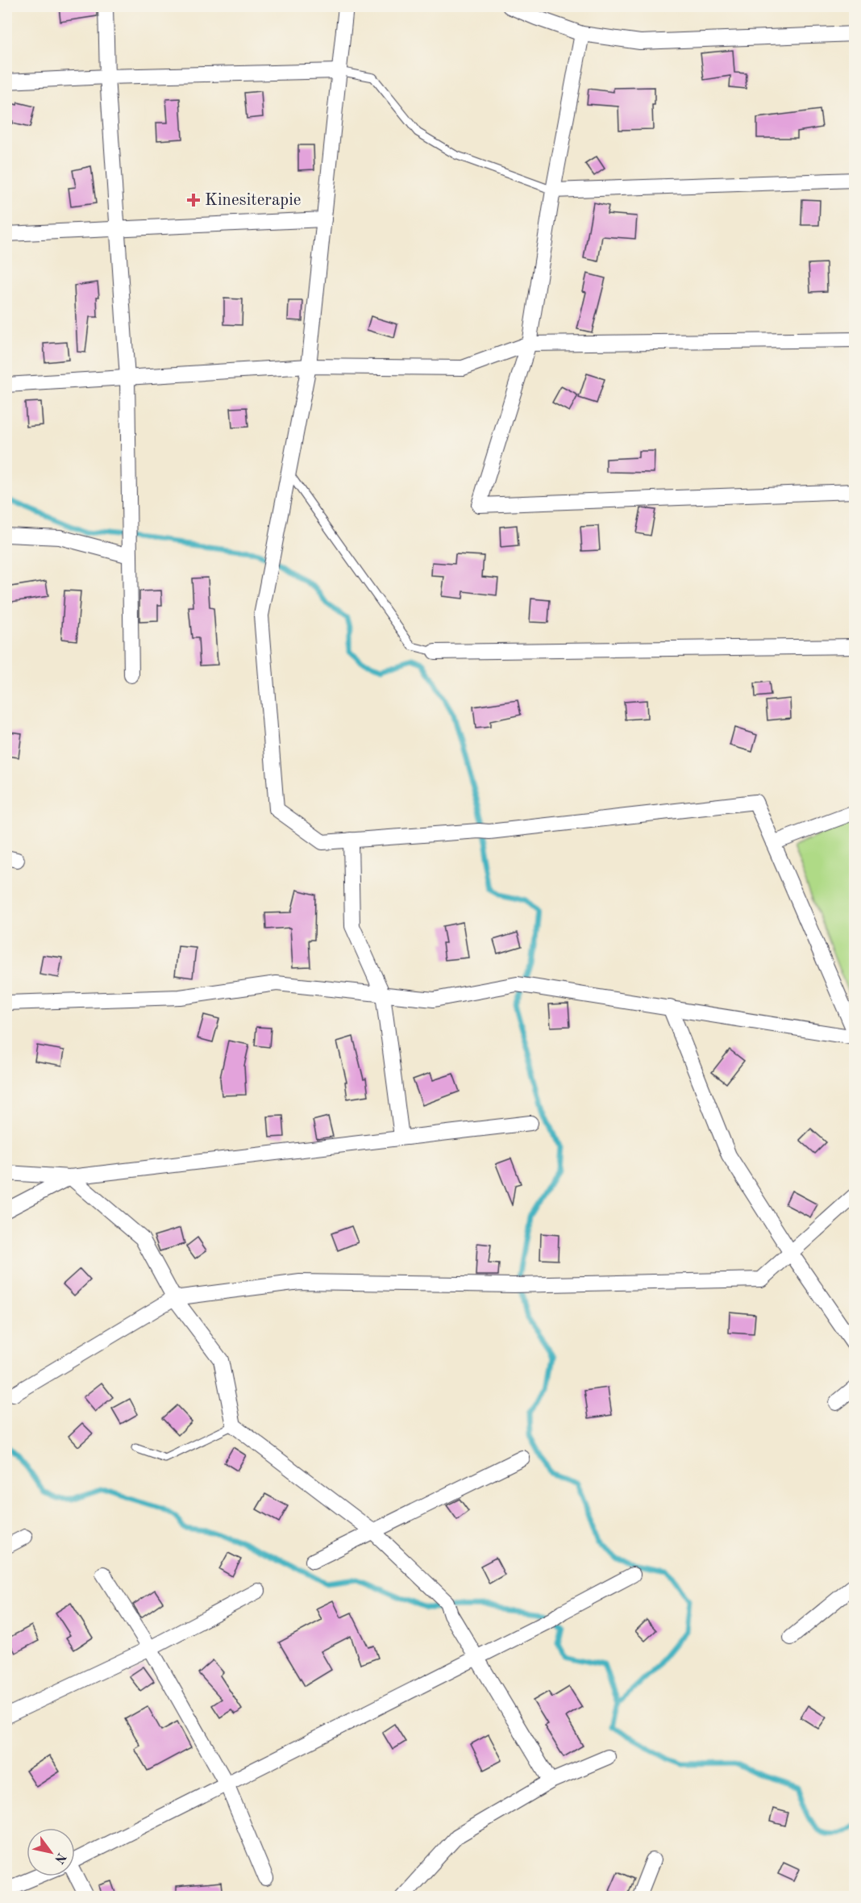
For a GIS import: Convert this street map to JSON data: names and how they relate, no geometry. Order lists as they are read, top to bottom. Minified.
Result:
{"places":{"health":["Kinesiterapie"]},"north":"bottom right"}
